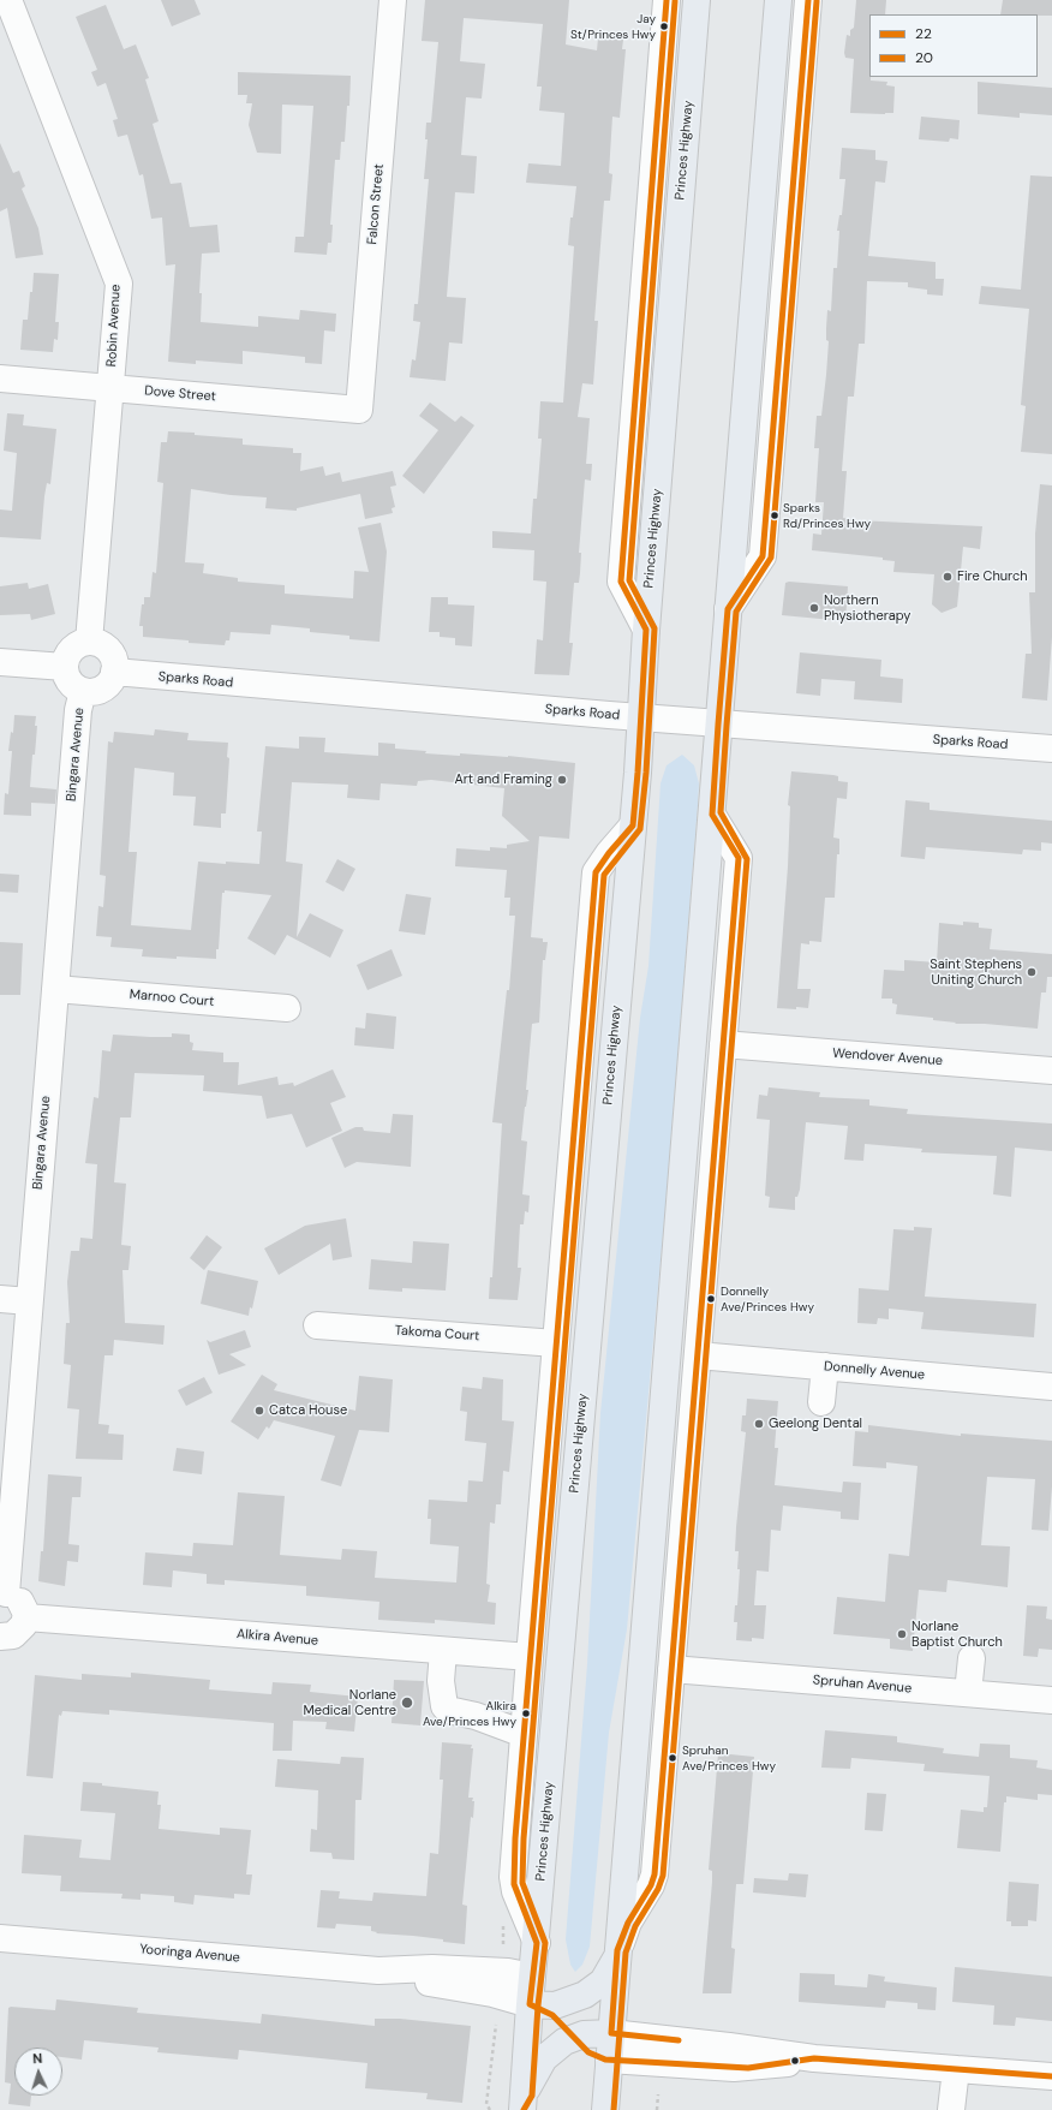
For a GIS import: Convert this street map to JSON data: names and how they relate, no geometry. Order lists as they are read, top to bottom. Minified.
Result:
{"streets":{"highway":["Princes Highway"],"street":["Falcon Street","Robin Avenue","Dove Street","Sparks Road","Bingara Avenue","Marnoo Court","Wendover Avenue","Takoma Court","Donnelly Avenue","Alkira Avenue","Spruhan Avenue","Yooringa Avenue"]},"crossings":[["Princes Highway","Sparks Road"],["Princes Highway","Yooringa Avenue"],["Falcon Street","Dove Street"],["Robin Avenue","Dove Street"],["Robin Avenue","Sparks Road"],["Robin Avenue","Bingara Avenue"],["Sparks Road","Bingara Avenue"],["Bingara Avenue","Marnoo Court"]],"places":["Jay St/Princes Hwy","Sparks Rd/Princes Hwy","Fire Church","Northern Physiotherapy","Art and Framing","Saint Stephens Uniting Church","Donnelly Ave/Princes Hwy","Catca House","Geelong Dental","Norlane Baptist Church","Norlane Medical Centre","Alkira Ave/Princes Hwy","Spruhan Ave/Princes Hwy"],"lines":["transit line 22","transit line 20"],"legend":["22","20"],"north":"top"}
